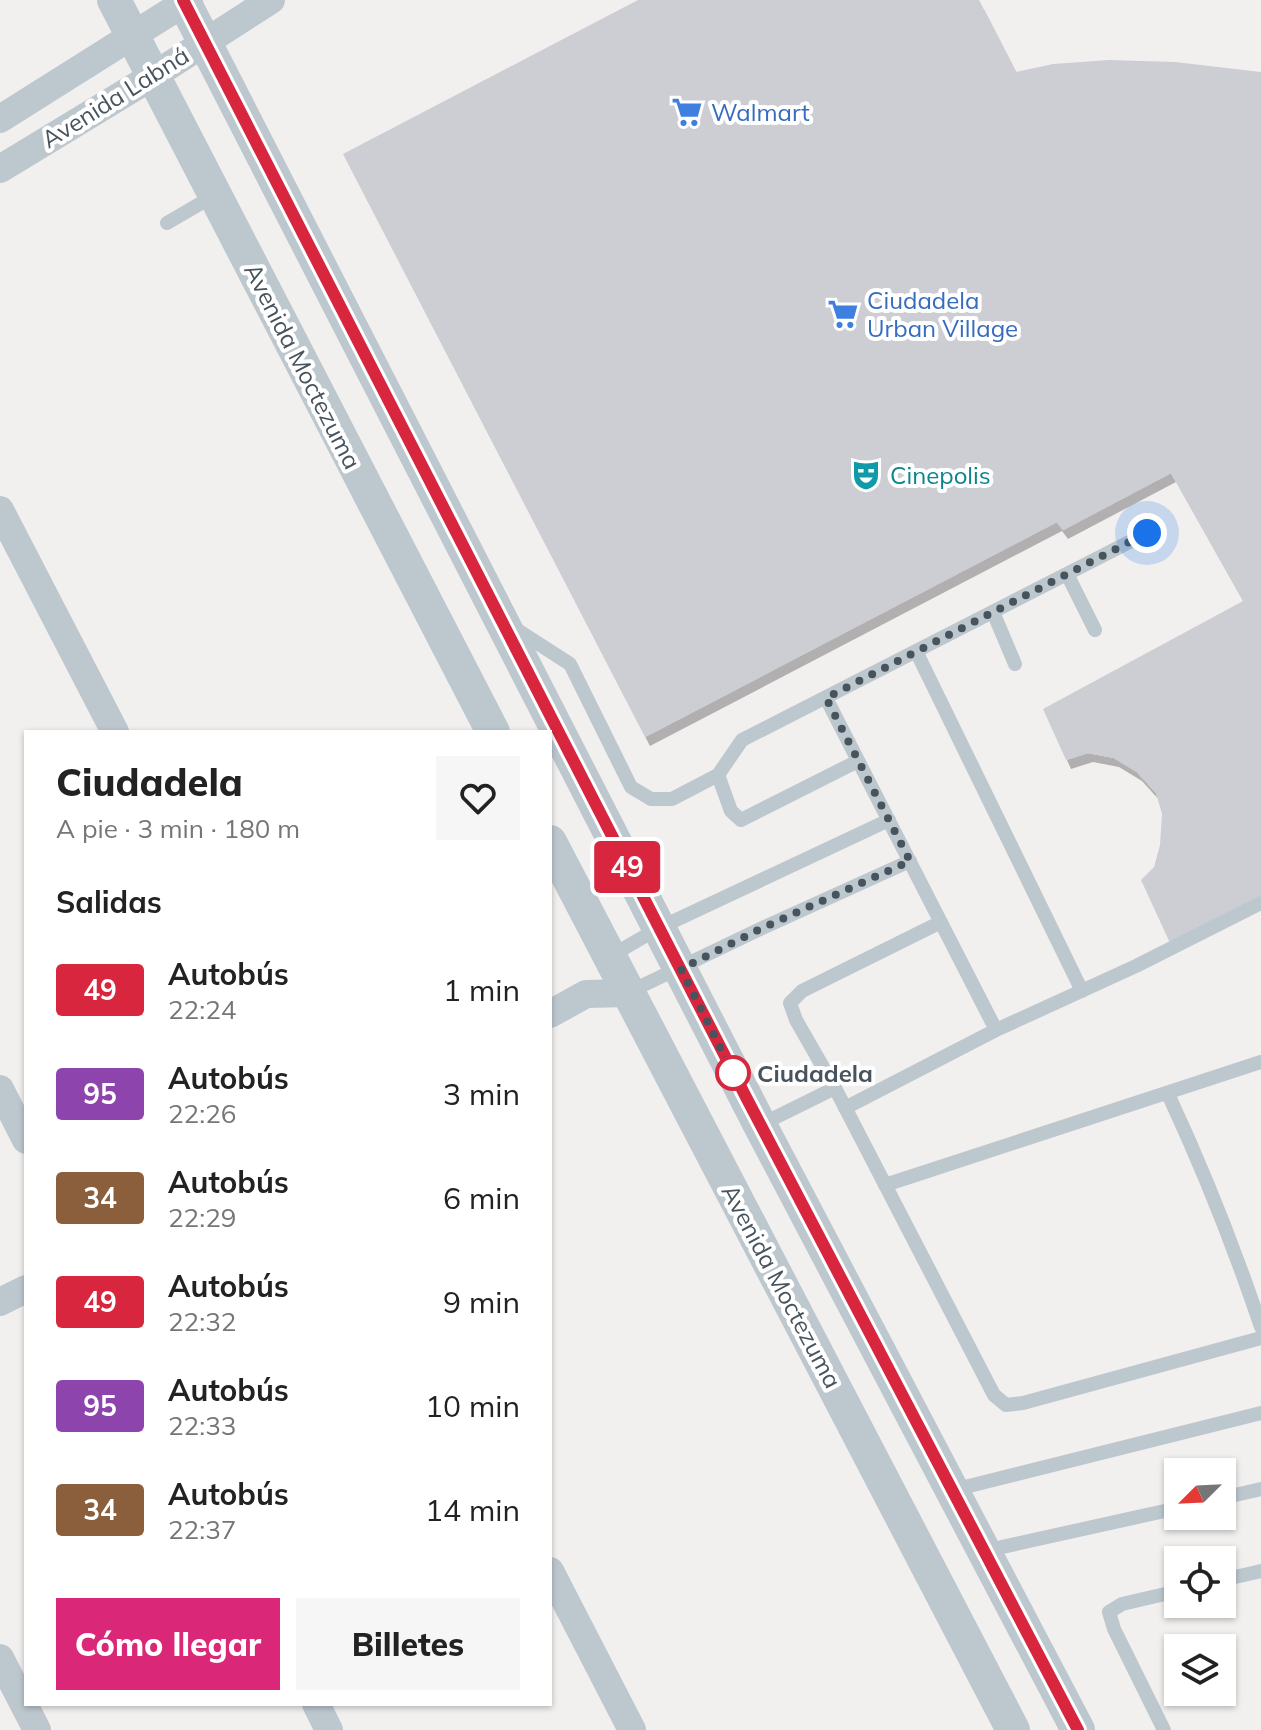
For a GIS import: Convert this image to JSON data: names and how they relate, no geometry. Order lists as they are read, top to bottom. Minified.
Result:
{"streets":{"street":["Avenida Labná","Avenida Moctezuma"]},"crossings":[["Avenida Labná","Avenida Moctezuma"]],"places":{"supermarket":["Walmart","Ciudadela Urban Village"],"theatre":["Cinepolis"],"other":["Ciudadela"]},"lines":["bus line 49"],"north":"bottom left","page":{"on_map":"49","heading":[["Ciudadela","A pie · 3 min · 180 m"],"Salidas"],"list":[{"mark":"49","name":"Autobús","note":"22:24","value":"1 min"},{"mark":"95","name":"Autobús","note":"22:26","value":"3 min"},{"mark":"34","name":"Autobús","note":"22:29","value":"6 min"},{"mark":"49","name":"Autobús","note":"22:32","value":"9 min"},{"mark":"95","name":"Autobús","note":"22:33","value":"10 min"},{"mark":"34","name":"Autobús","note":"22:37","value":"14 min"}],"buttons":["Cómo llegar","Billetes"]}}
